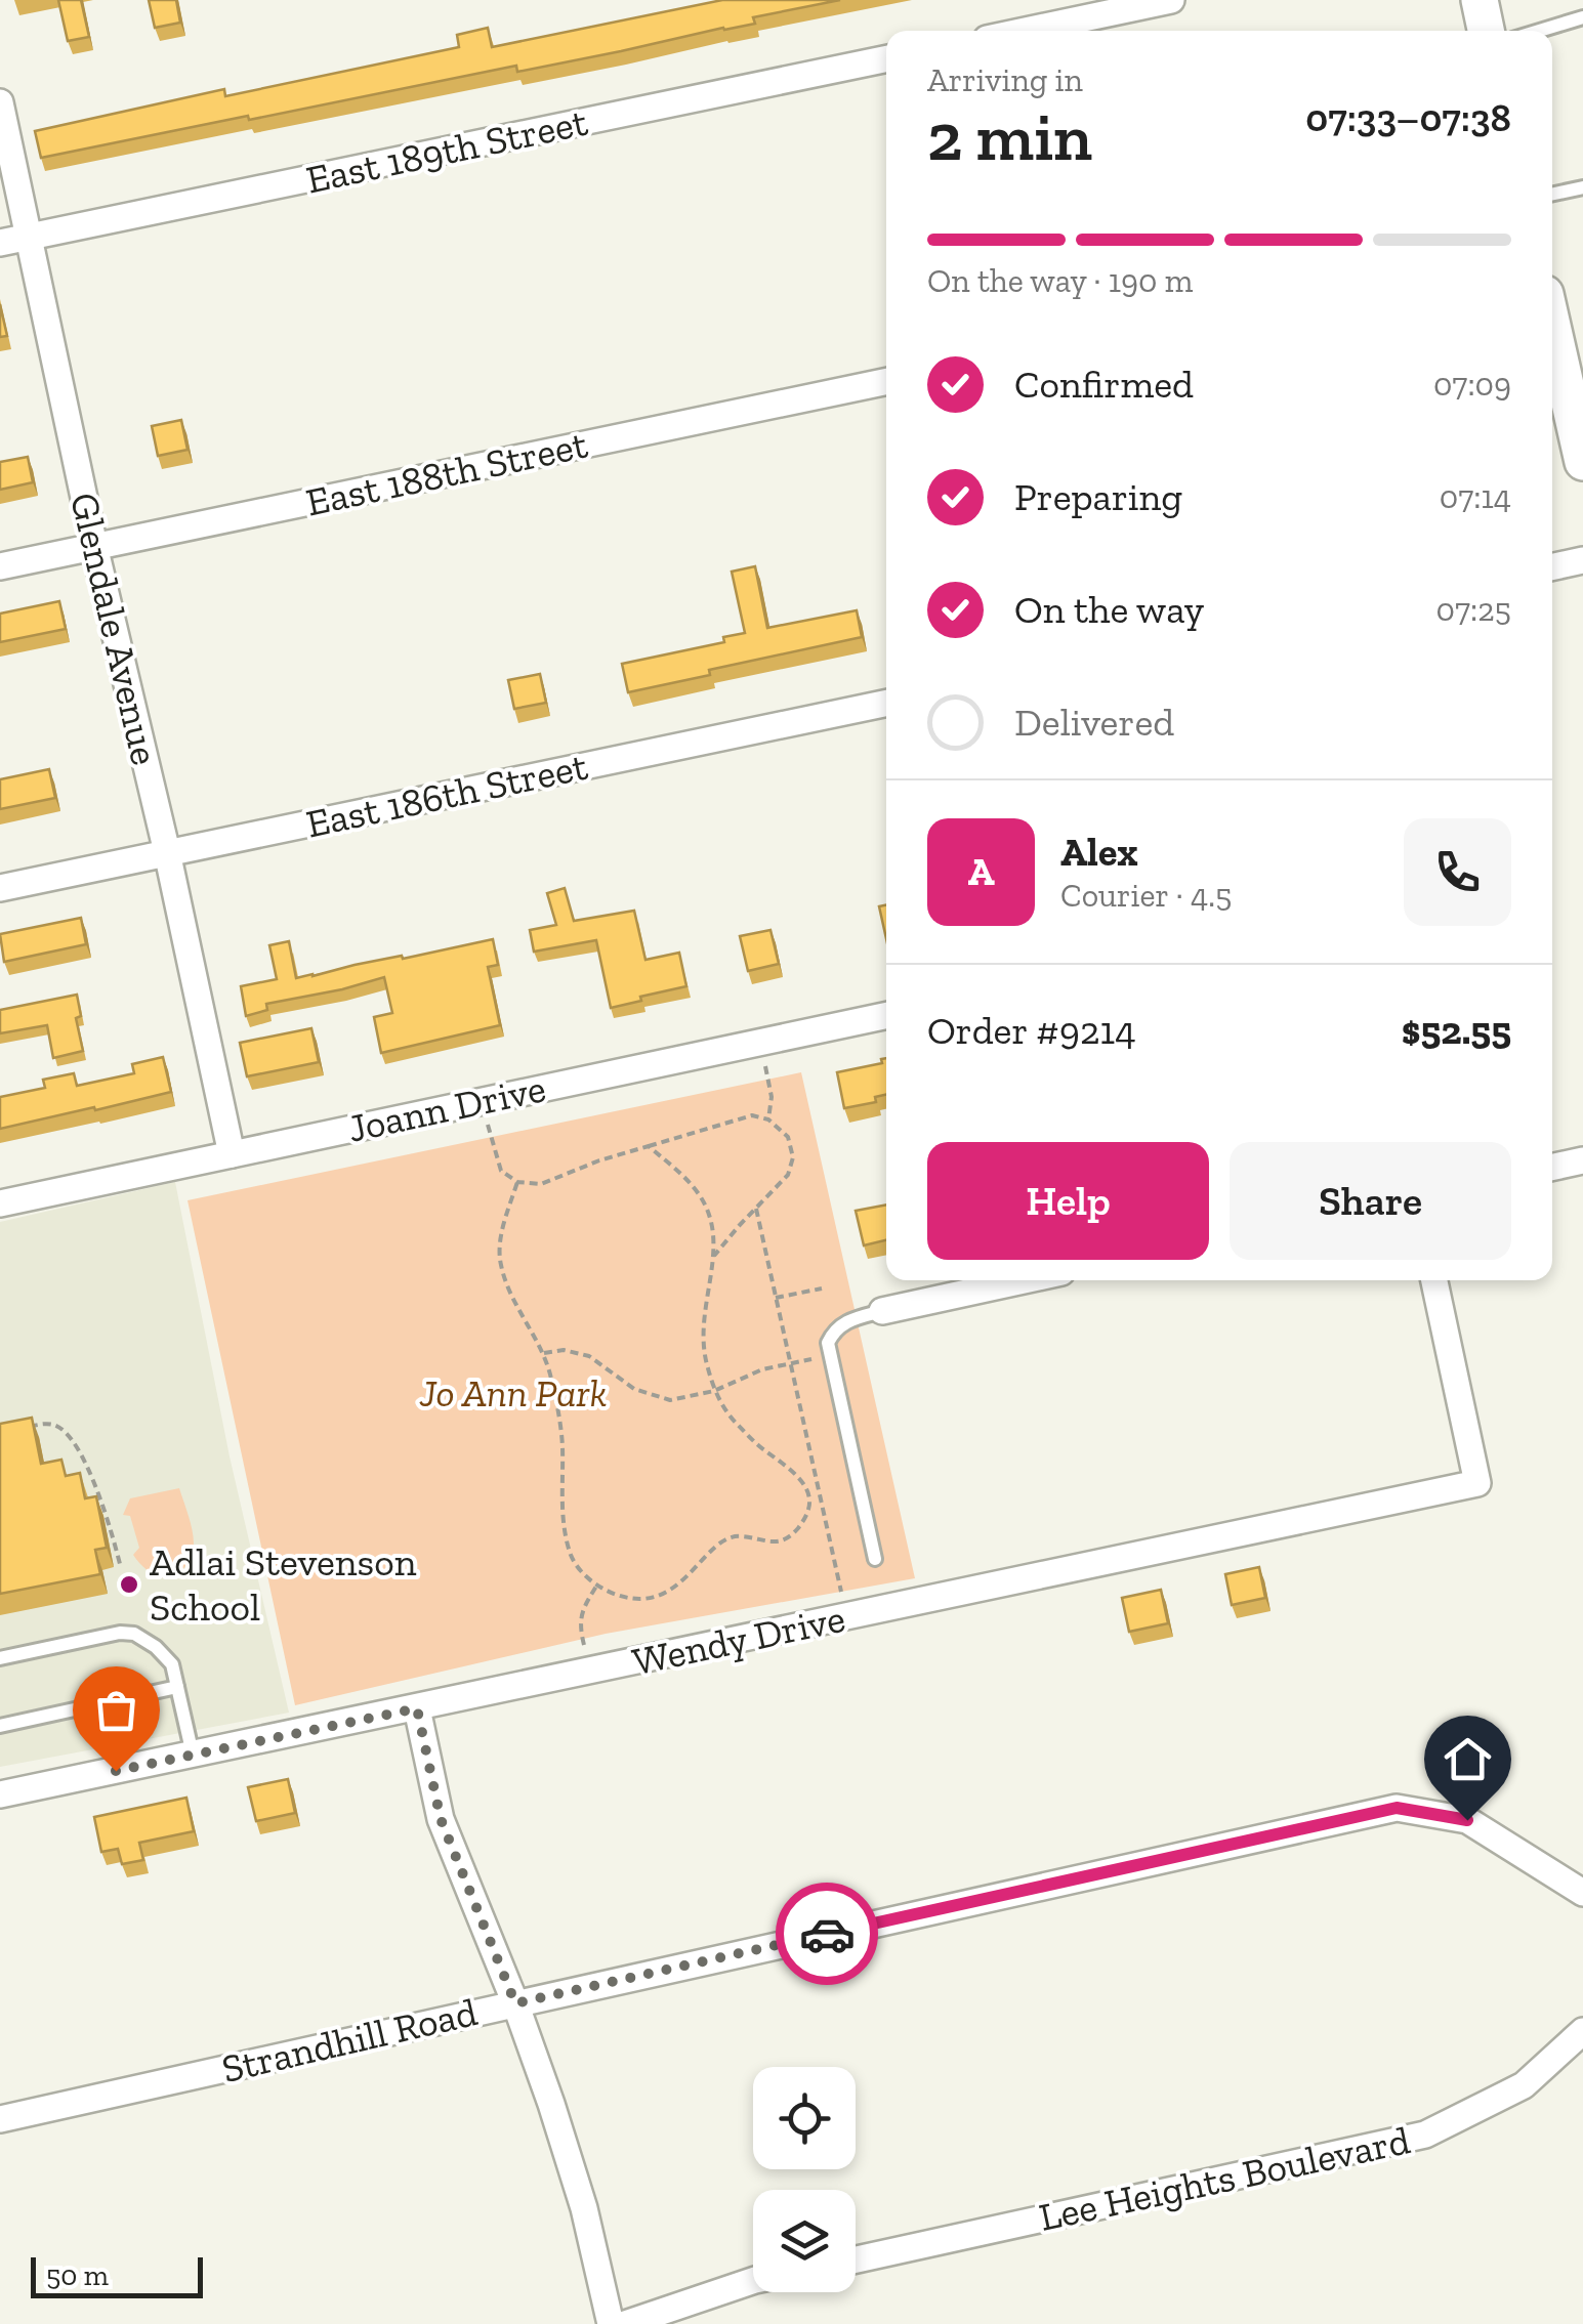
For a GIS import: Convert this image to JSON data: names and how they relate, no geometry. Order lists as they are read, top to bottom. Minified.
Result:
{"streets":{"street":["East 189th Street","East 188th Street","Glendale Avenue","East 186th Street","Joann Drive","Wendy Drive","Strandhill Road","Lee Heights Boulevard"]},"crossings":[["East 189th Street","Glendale Avenue"],["East 188th Street","Glendale Avenue"],["Glendale Avenue","East 186th Street"],["Glendale Avenue","Joann Drive"]],"parks":["Jo Ann Park"],"places":["Adlai Stevenson School"],"scale_bar":"50 m","page":{"heading":["2 min","Arriving in","07:33–07:38"],"panel":["Alex","Courier · 4.5","Order #9214","$52.55"],"bar":"On the way · 190 m","list":[["Confirmed","07:09"],["Preparing","07:14"],["On the way","07:25"],"Delivered"],"round":"A","buttons":["Help","Share"],"scale":"50 m"}}
